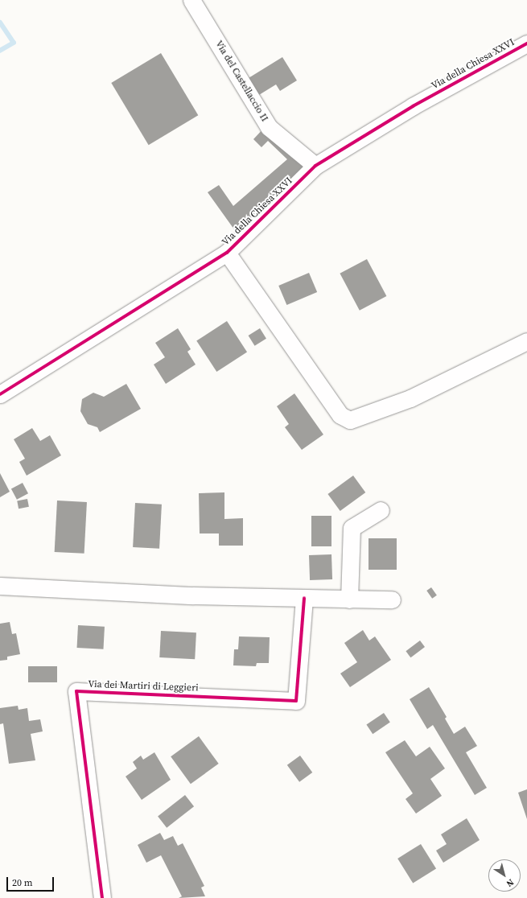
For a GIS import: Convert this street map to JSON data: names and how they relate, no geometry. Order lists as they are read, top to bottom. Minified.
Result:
{"streets":{"street":["Via della Chiesa XXVI","Via del Castellaccio II","Via dei Martiri di Leggieri"]},"crossings":[["Via della Chiesa XXVI","Via del Castellaccio II"]],"scale_bar":"20 m","north":"bottom right"}
